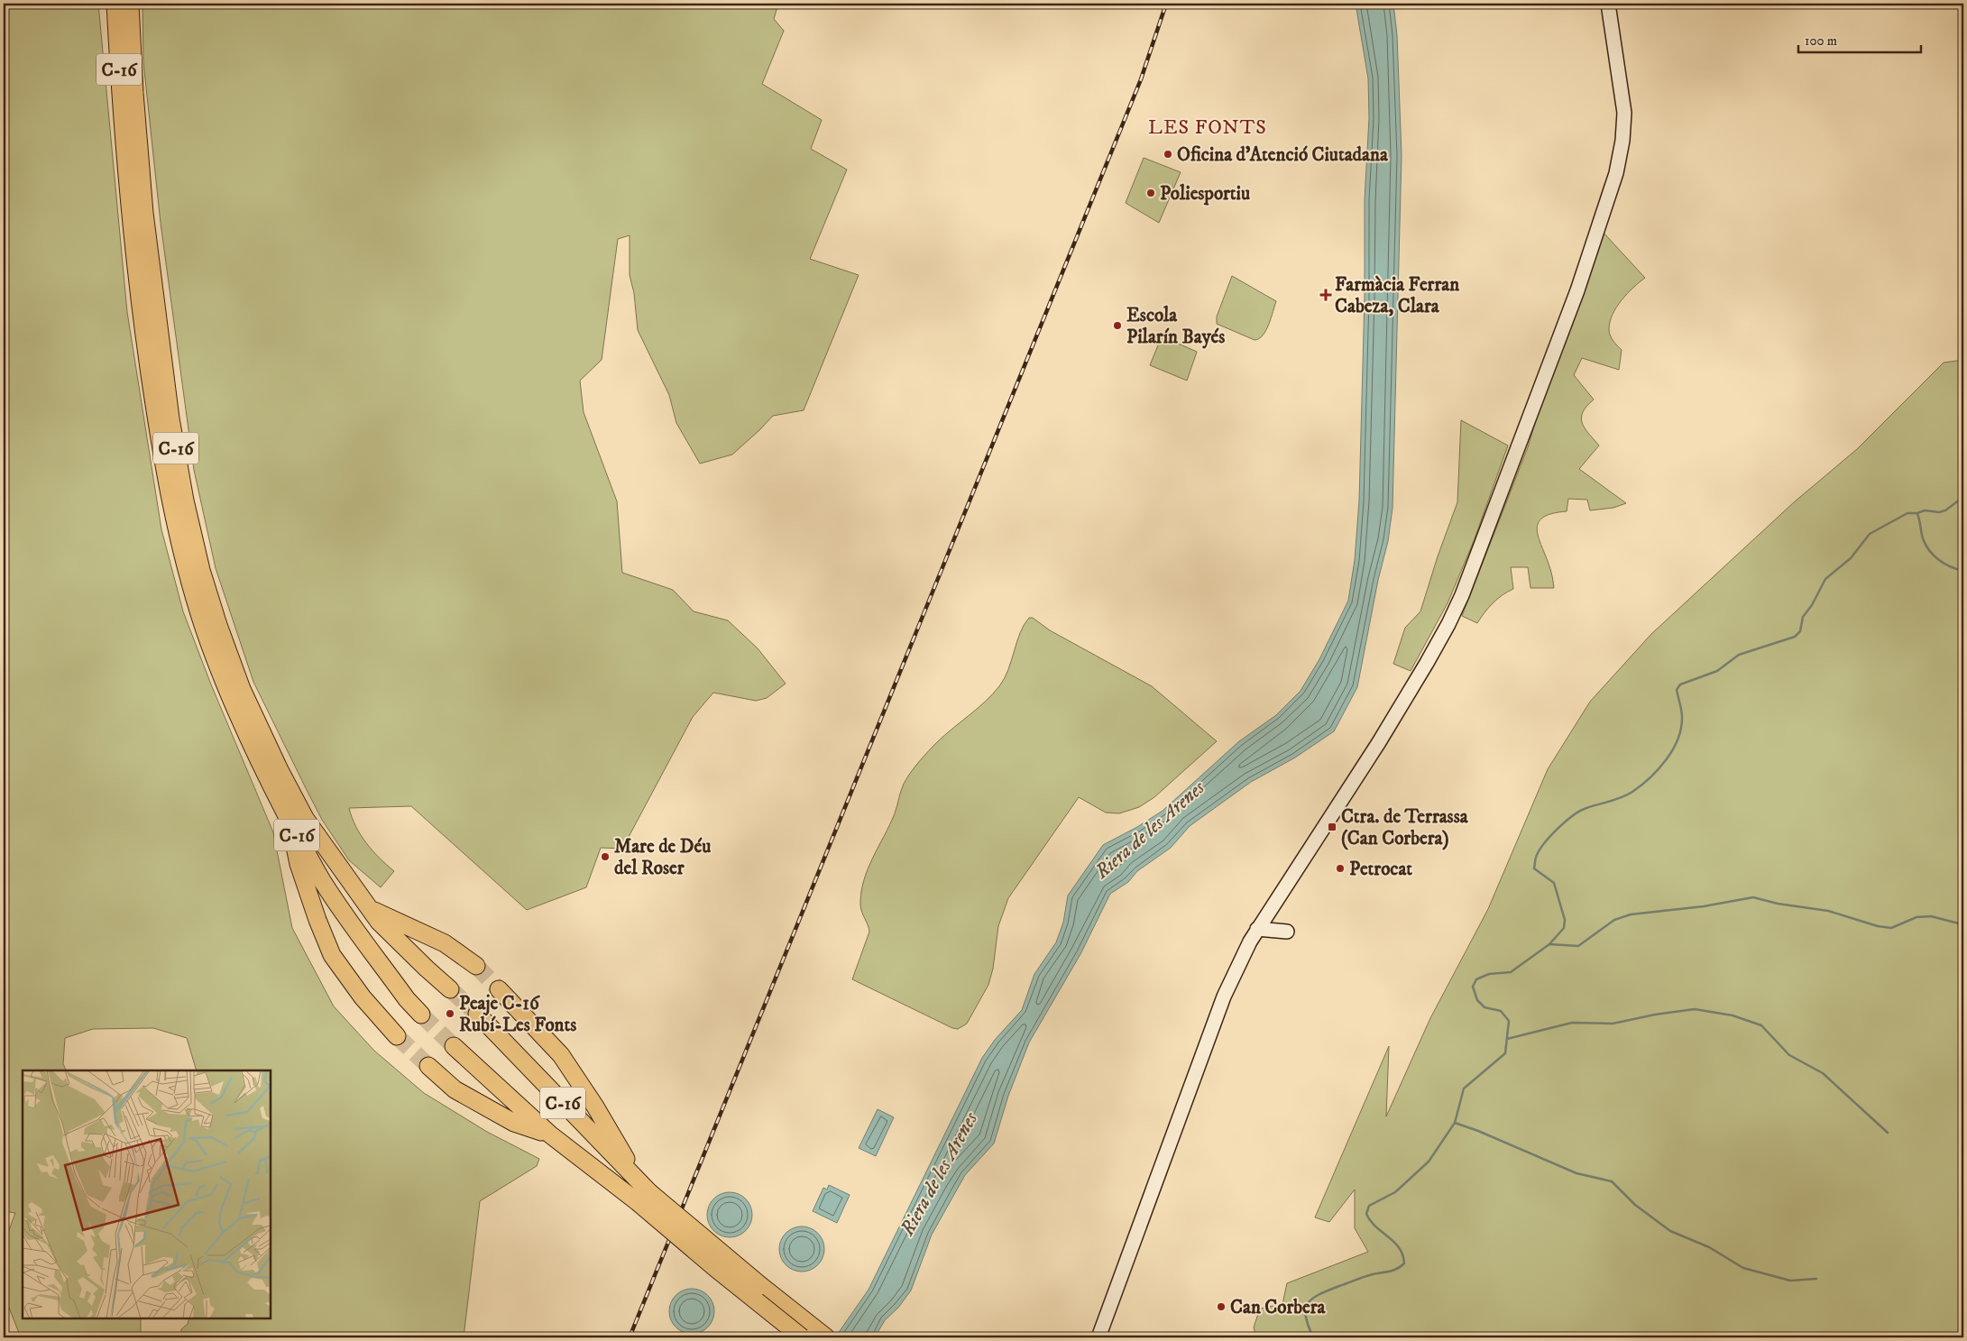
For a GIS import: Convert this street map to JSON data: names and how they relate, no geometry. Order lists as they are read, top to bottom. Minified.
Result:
{"streets":{"highway":["C-16"]},"districts":["LES FONTS"],"water":["Riera de les Arenes"],"places":{"other":["Oficina d'Atenció Ciutadana","Poliesportiu","Escola Pilarín Bayés","Mare de Déu del Roser","Petrocat","Peaje C-16 Rubí-Les Fonts","Can Corbera"],"health":["Farmàcia Ferran Cabeza, Clara"],"transit":["Ctra. de Terrassa (Can Corbera)"]},"scale_bar":"100 m"}
